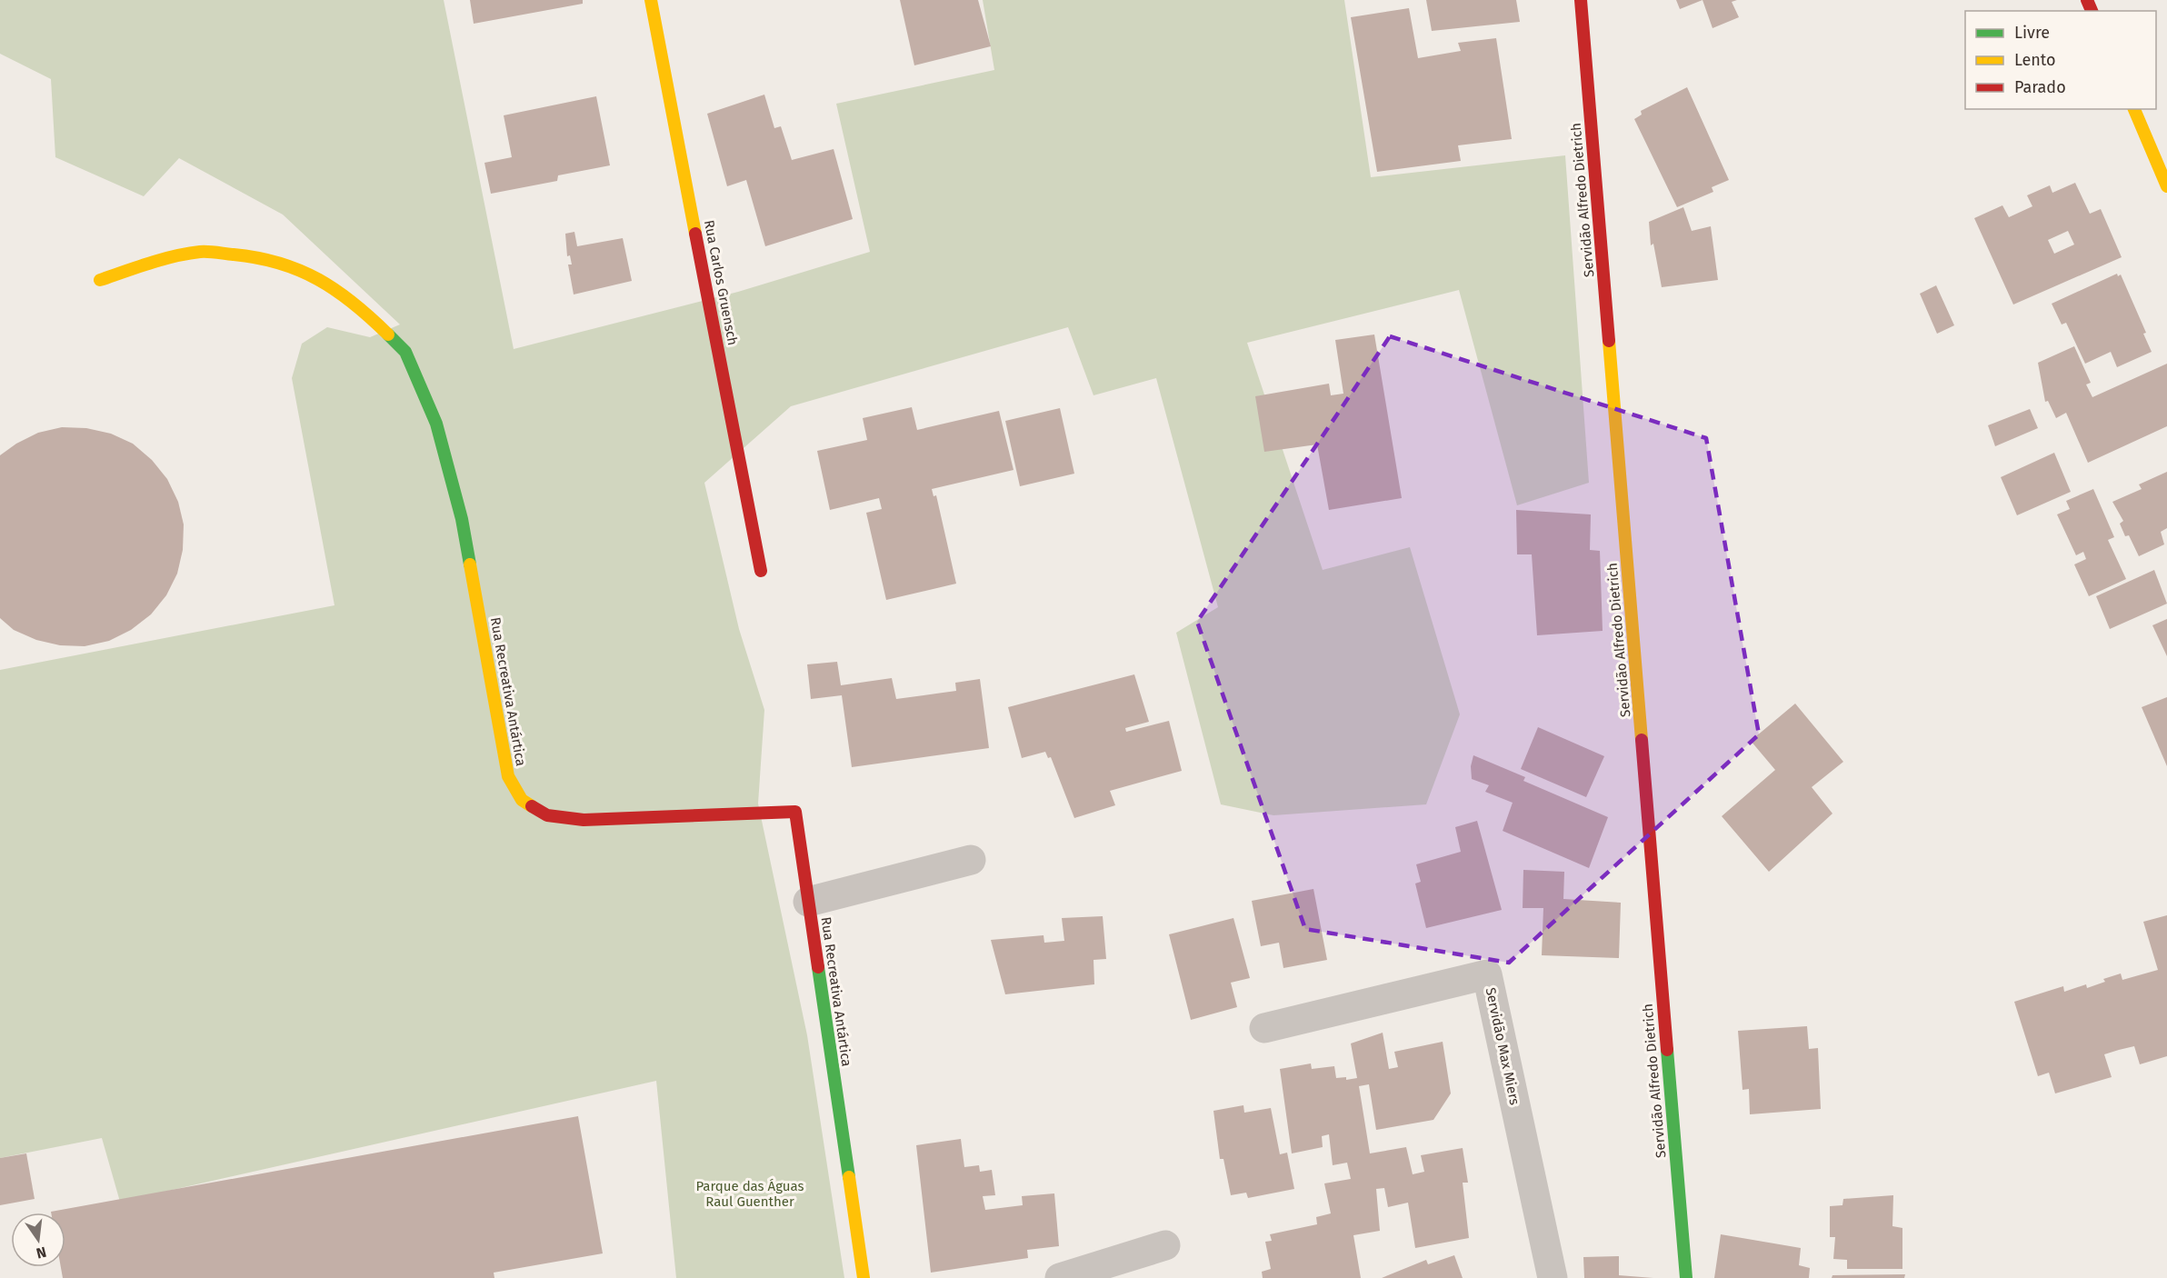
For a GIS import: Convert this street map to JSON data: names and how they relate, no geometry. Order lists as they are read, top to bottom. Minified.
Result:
{"streets":{"street":["Servidão Alfredo Dietrich","Rua Carlos Gruensch","Rua Recreativa Antártica","Servidão Max Miers"]},"parks":["Parque das Águas Raul Guenther"],"legend":["Livre","Lento","Parado"],"north":"bottom"}
